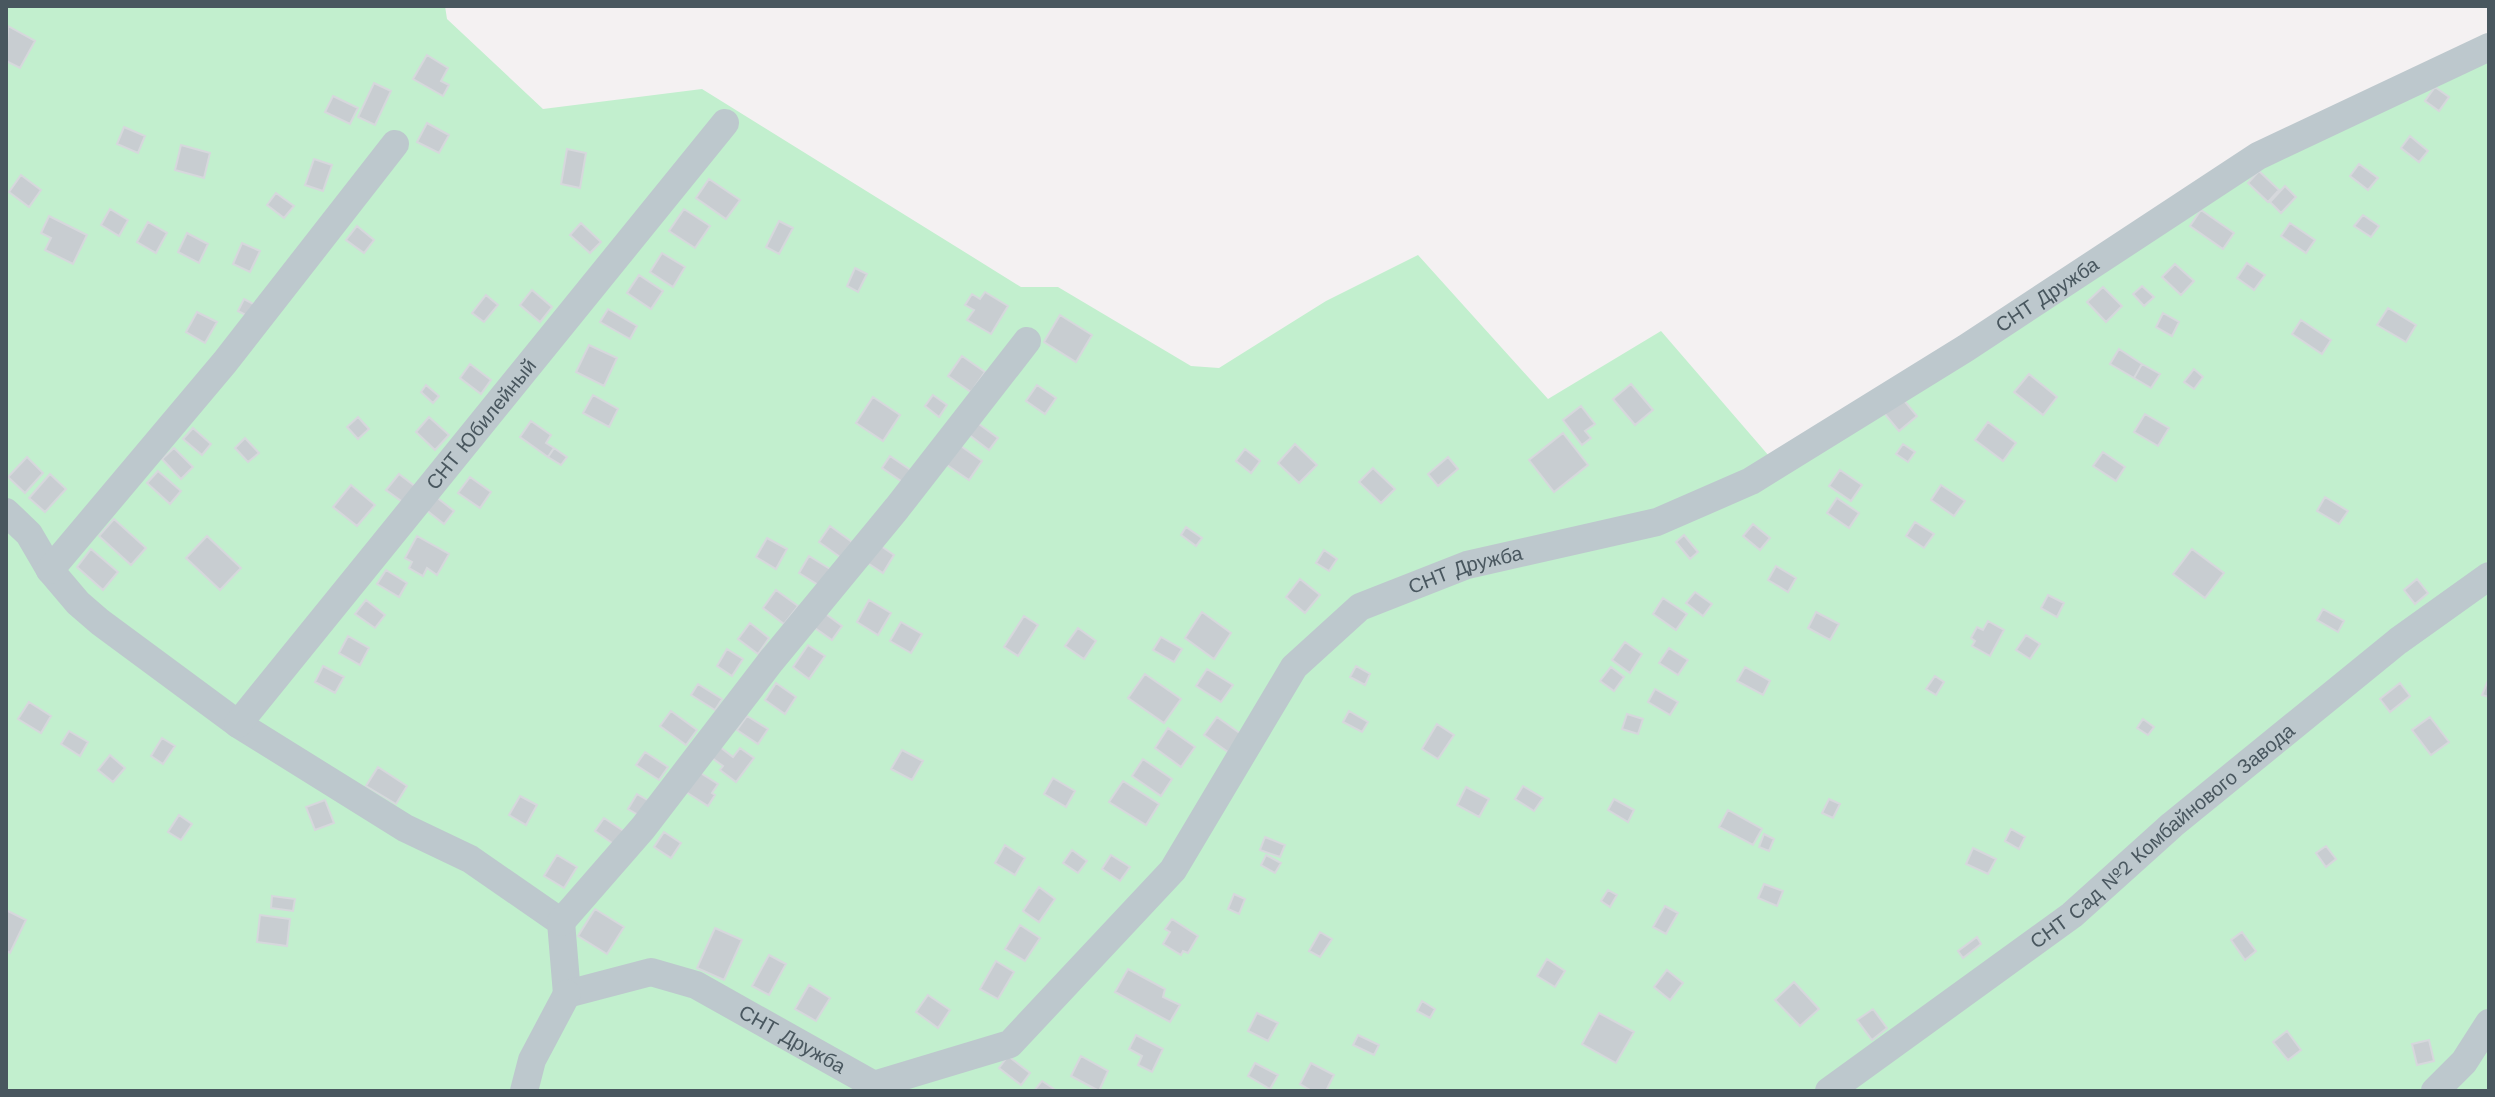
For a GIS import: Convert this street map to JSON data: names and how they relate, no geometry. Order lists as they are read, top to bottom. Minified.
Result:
{"streets":{"street":["СНТ Дружба","СНТ Юбилейный","СНТ Сад №2 Комбайнового Завода"]}}
